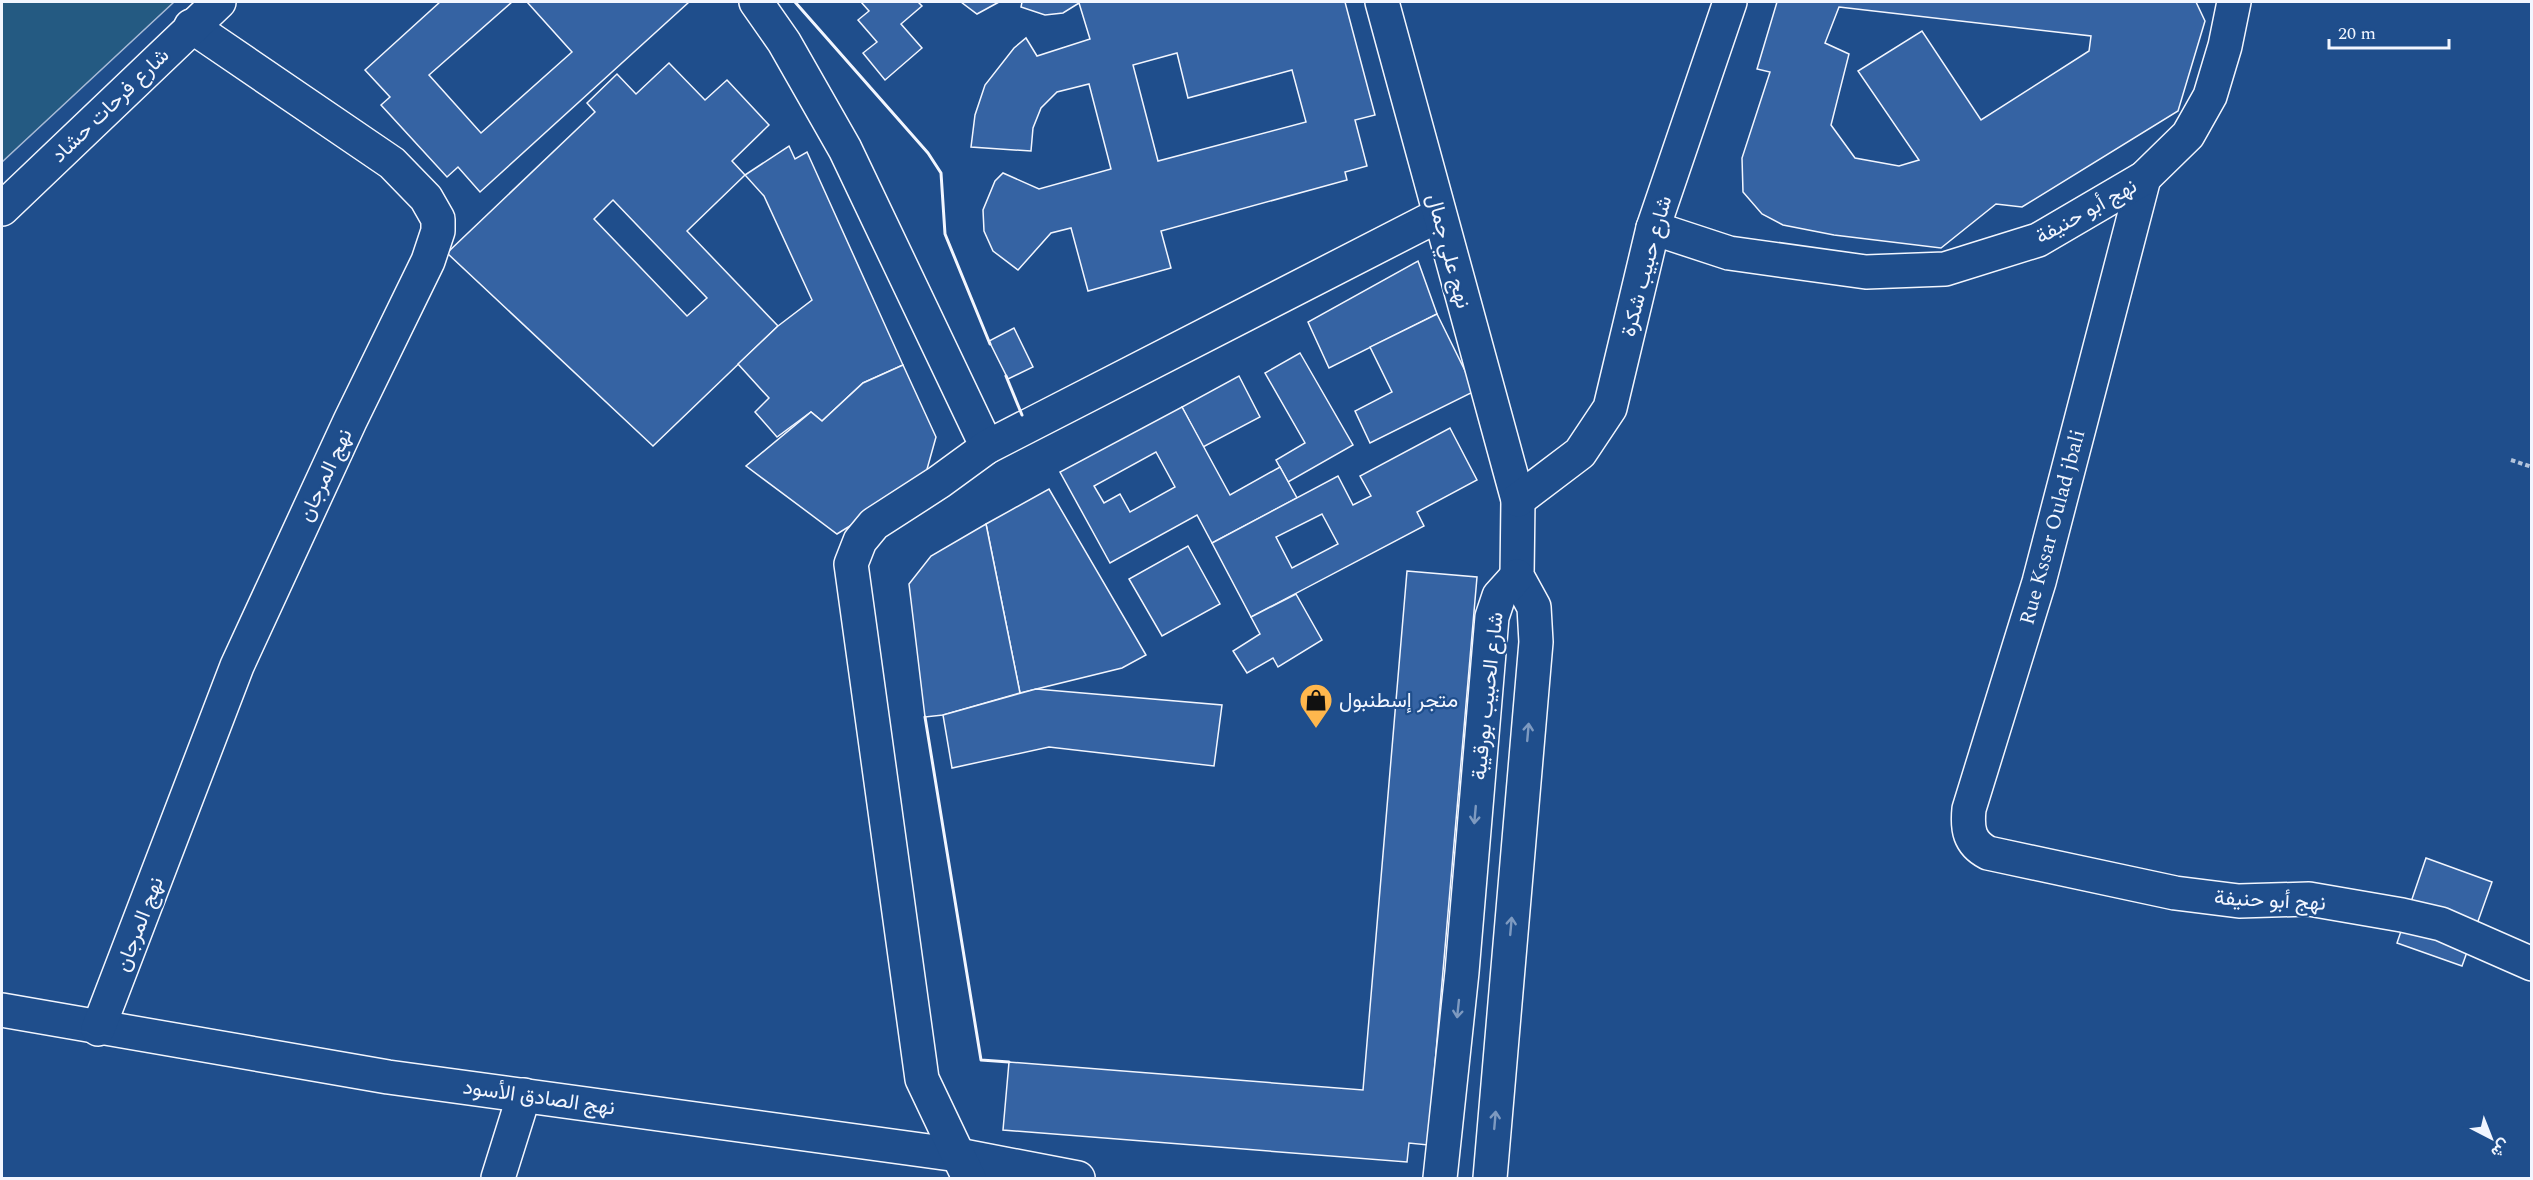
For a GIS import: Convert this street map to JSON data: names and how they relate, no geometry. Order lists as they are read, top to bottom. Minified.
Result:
{"streets":{"street":["شارع فرحات حشاد","نهج أبو حنيفة","نهج علي جمال","شارع حبيب شكرة","نهج المرجان","Rue Kssar Oulad jbali","شارع الحبيب بورقيبة","نهج الصادق الأسود"]},"crossings":[["شارع فرحات حشاد","نهج المرجان"],["نهج أبو حنيفة","شارع حبيب شكرة"],["نهج أبو حنيفة","Rue Kssar Oulad jbali"],["نهج علي جمال","شارع حبيب شكرة"],["نهج علي جمال","شارع الحبيب بورقيبة"],["نهج المرجان","نهج الصادق الأسود"]],"places":{"shop":["متجر إسطنبول"]},"scale_bar":"20 m","north":"bottom right"}
